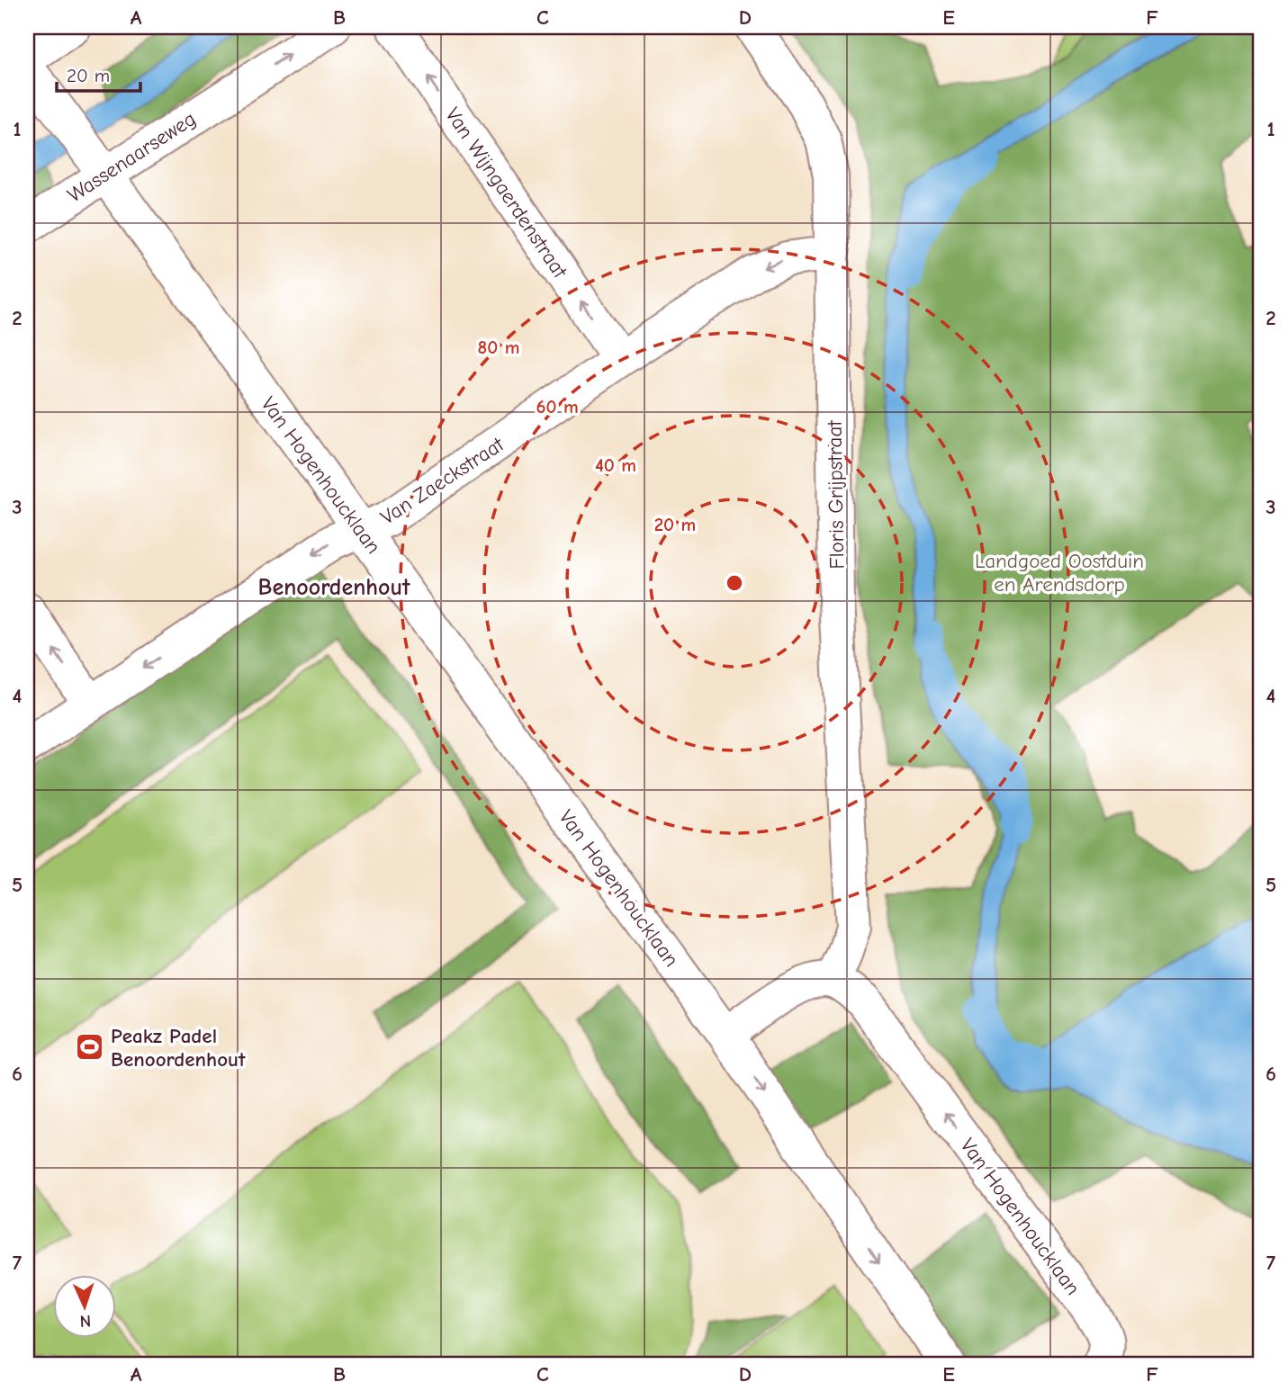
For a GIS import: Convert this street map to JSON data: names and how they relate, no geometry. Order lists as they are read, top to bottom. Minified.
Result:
{"streets":{"street":["Wassenaarseweg","Van Wijngaerdenstraat","Van Hogenhoucklaan","Van Zaeckstraat","Floris Grijpstraat"]},"crossings":[["Wassenaarseweg","Van Hogenhoucklaan"],["Van Wijngaerdenstraat","Van Zaeckstraat"],["Van Hogenhoucklaan","Van Zaeckstraat"],["Van Hogenhoucklaan","Floris Grijpstraat"],["Van Zaeckstraat","Floris Grijpstraat"]],"one_way":["Wassenaarseweg","Van Wijngaerdenstraat","Van Zaeckstraat"],"districts":["Benoordenhout"],"parks":["Landgoed Oostduin en Arendsdorp"],"places":{"sports":["Peakz Padel Benoordenhout"]},"scale_bar":"20 m","north":"bottom","grid":{"columns":["A","B","C","D","E","F"],"rows":["1","2","3","4","5","6","7"]},"rings":["80 m","60 m","40 m","20 m"]}
